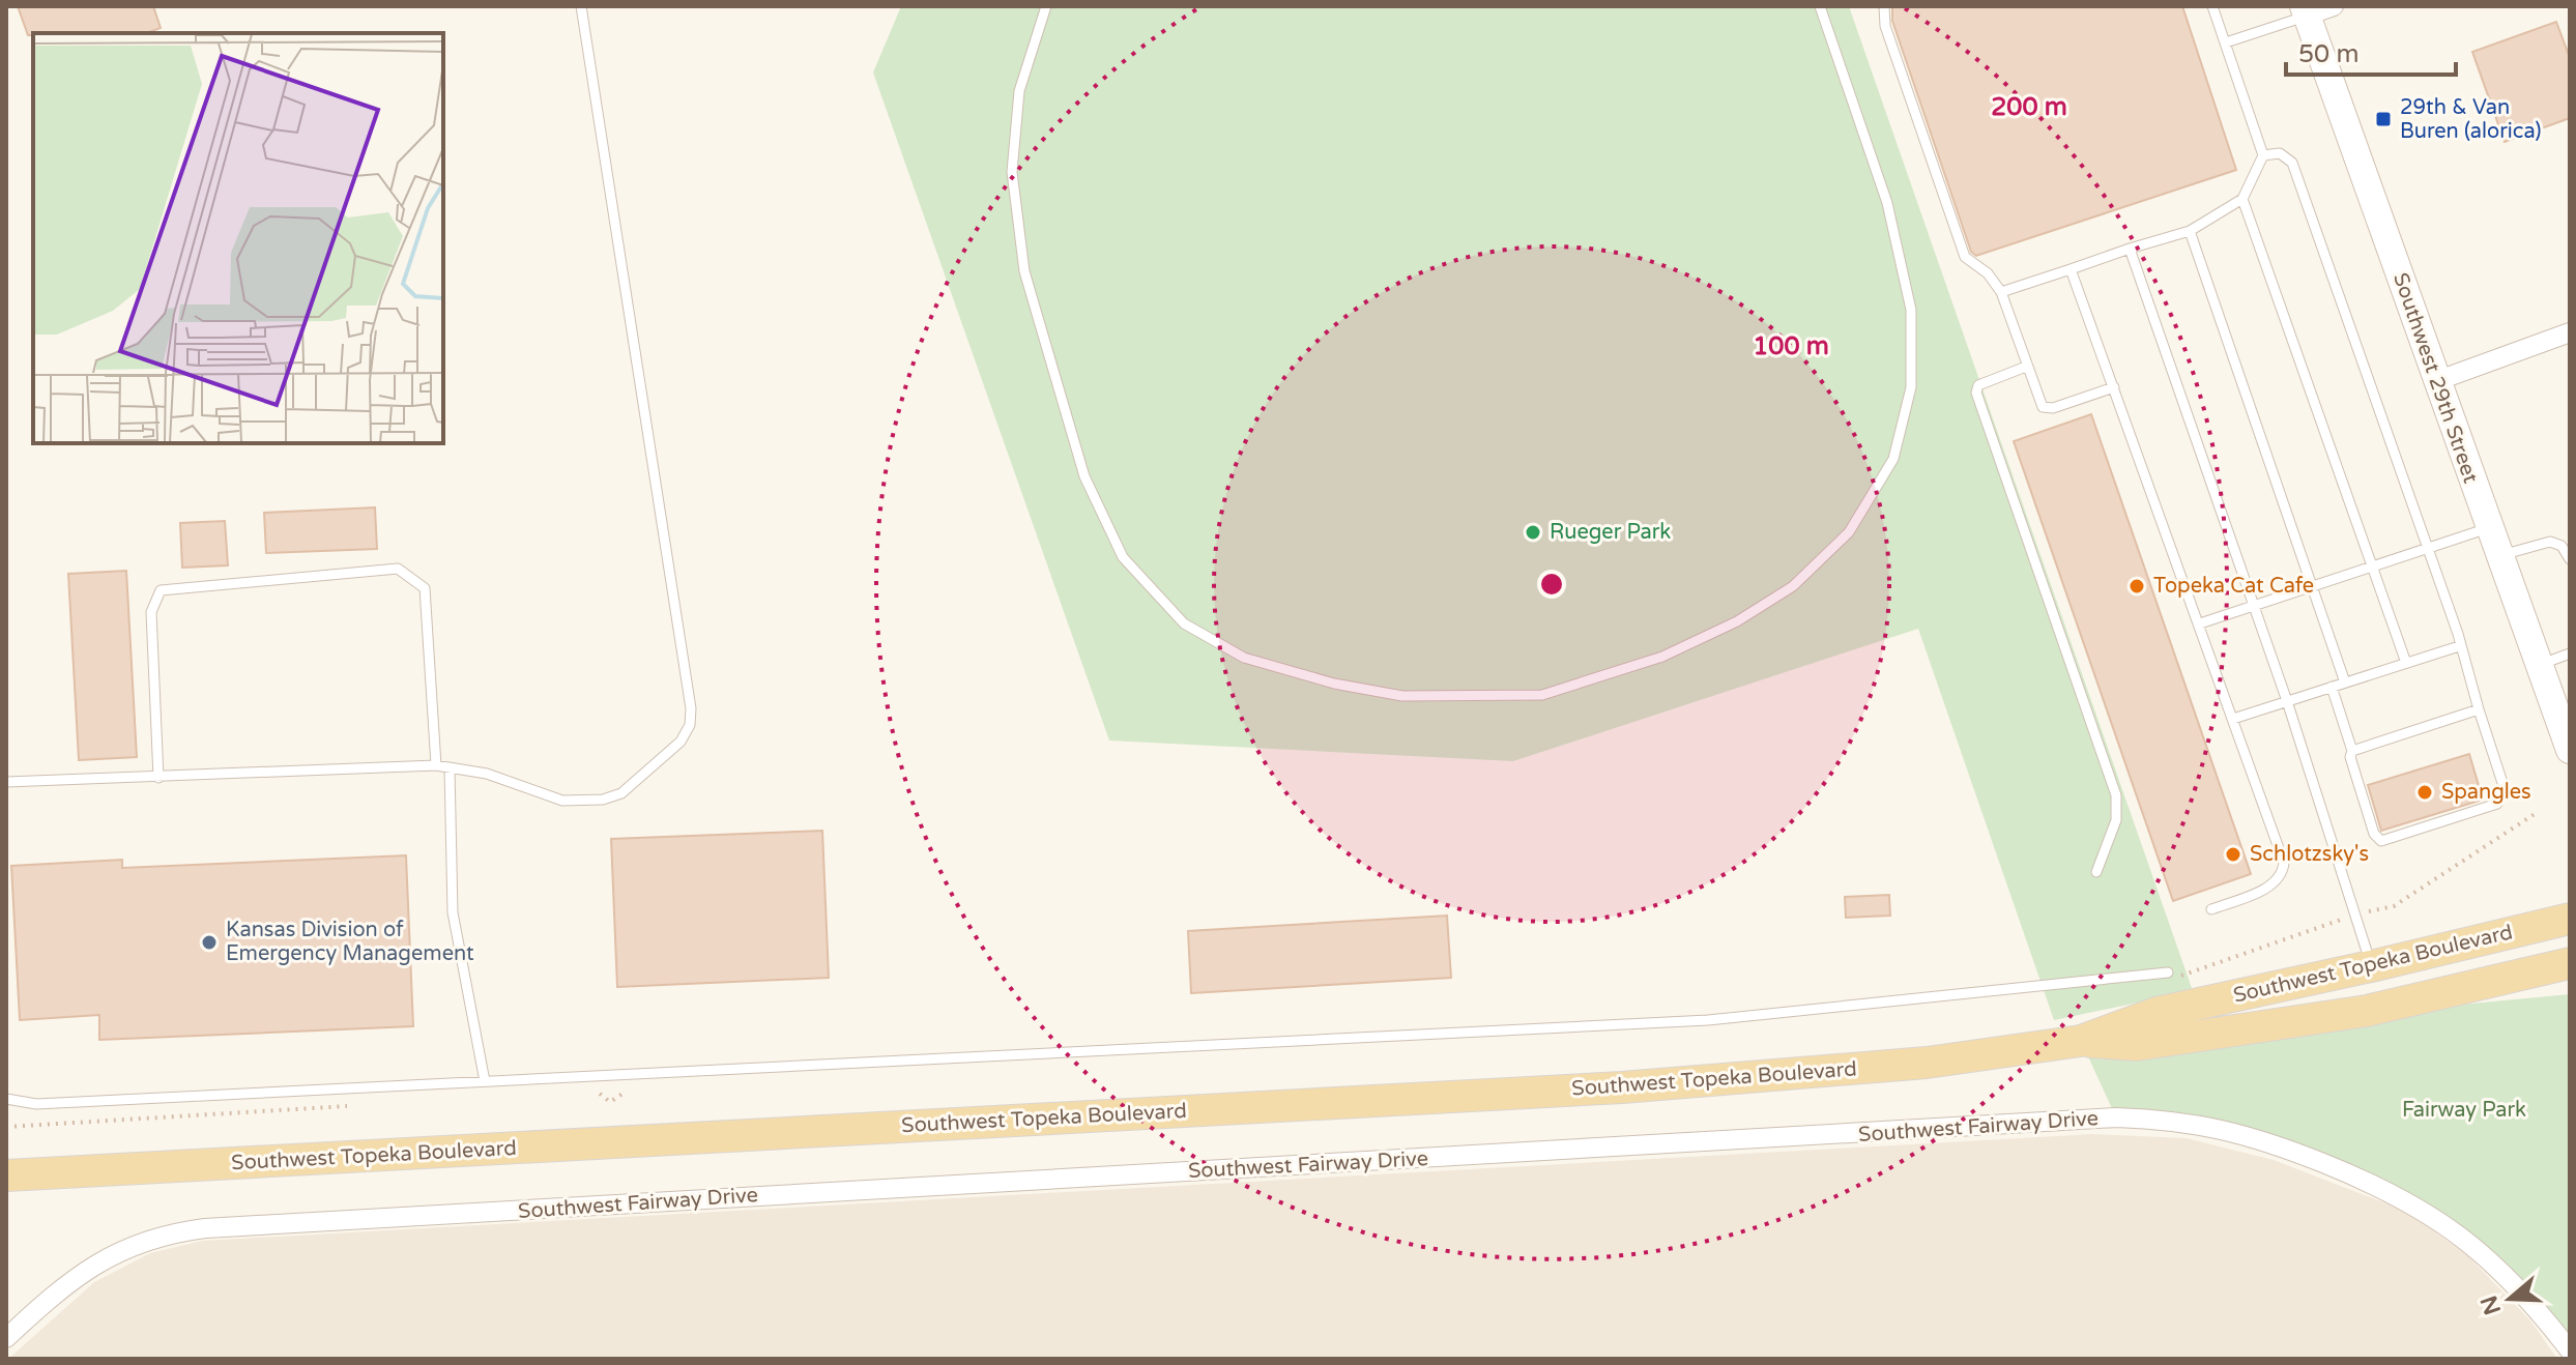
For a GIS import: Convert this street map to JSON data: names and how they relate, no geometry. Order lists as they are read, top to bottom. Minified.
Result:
{"streets":{"main road":["Southwest 29th Street","Southwest Topeka Boulevard"],"street":["Southwest Fairway Drive"]},"parks":["Fairway Park"],"places":{"transit":["29th & Van Buren (alorica)"],"other":["Rueger Park","Topeka Cat Cafe","Spangles","Schlotzsky's","Kansas Division of Emergency Management"]},"scale_bar":"50 m","north":"left","rings":["200 m","100 m"]}
